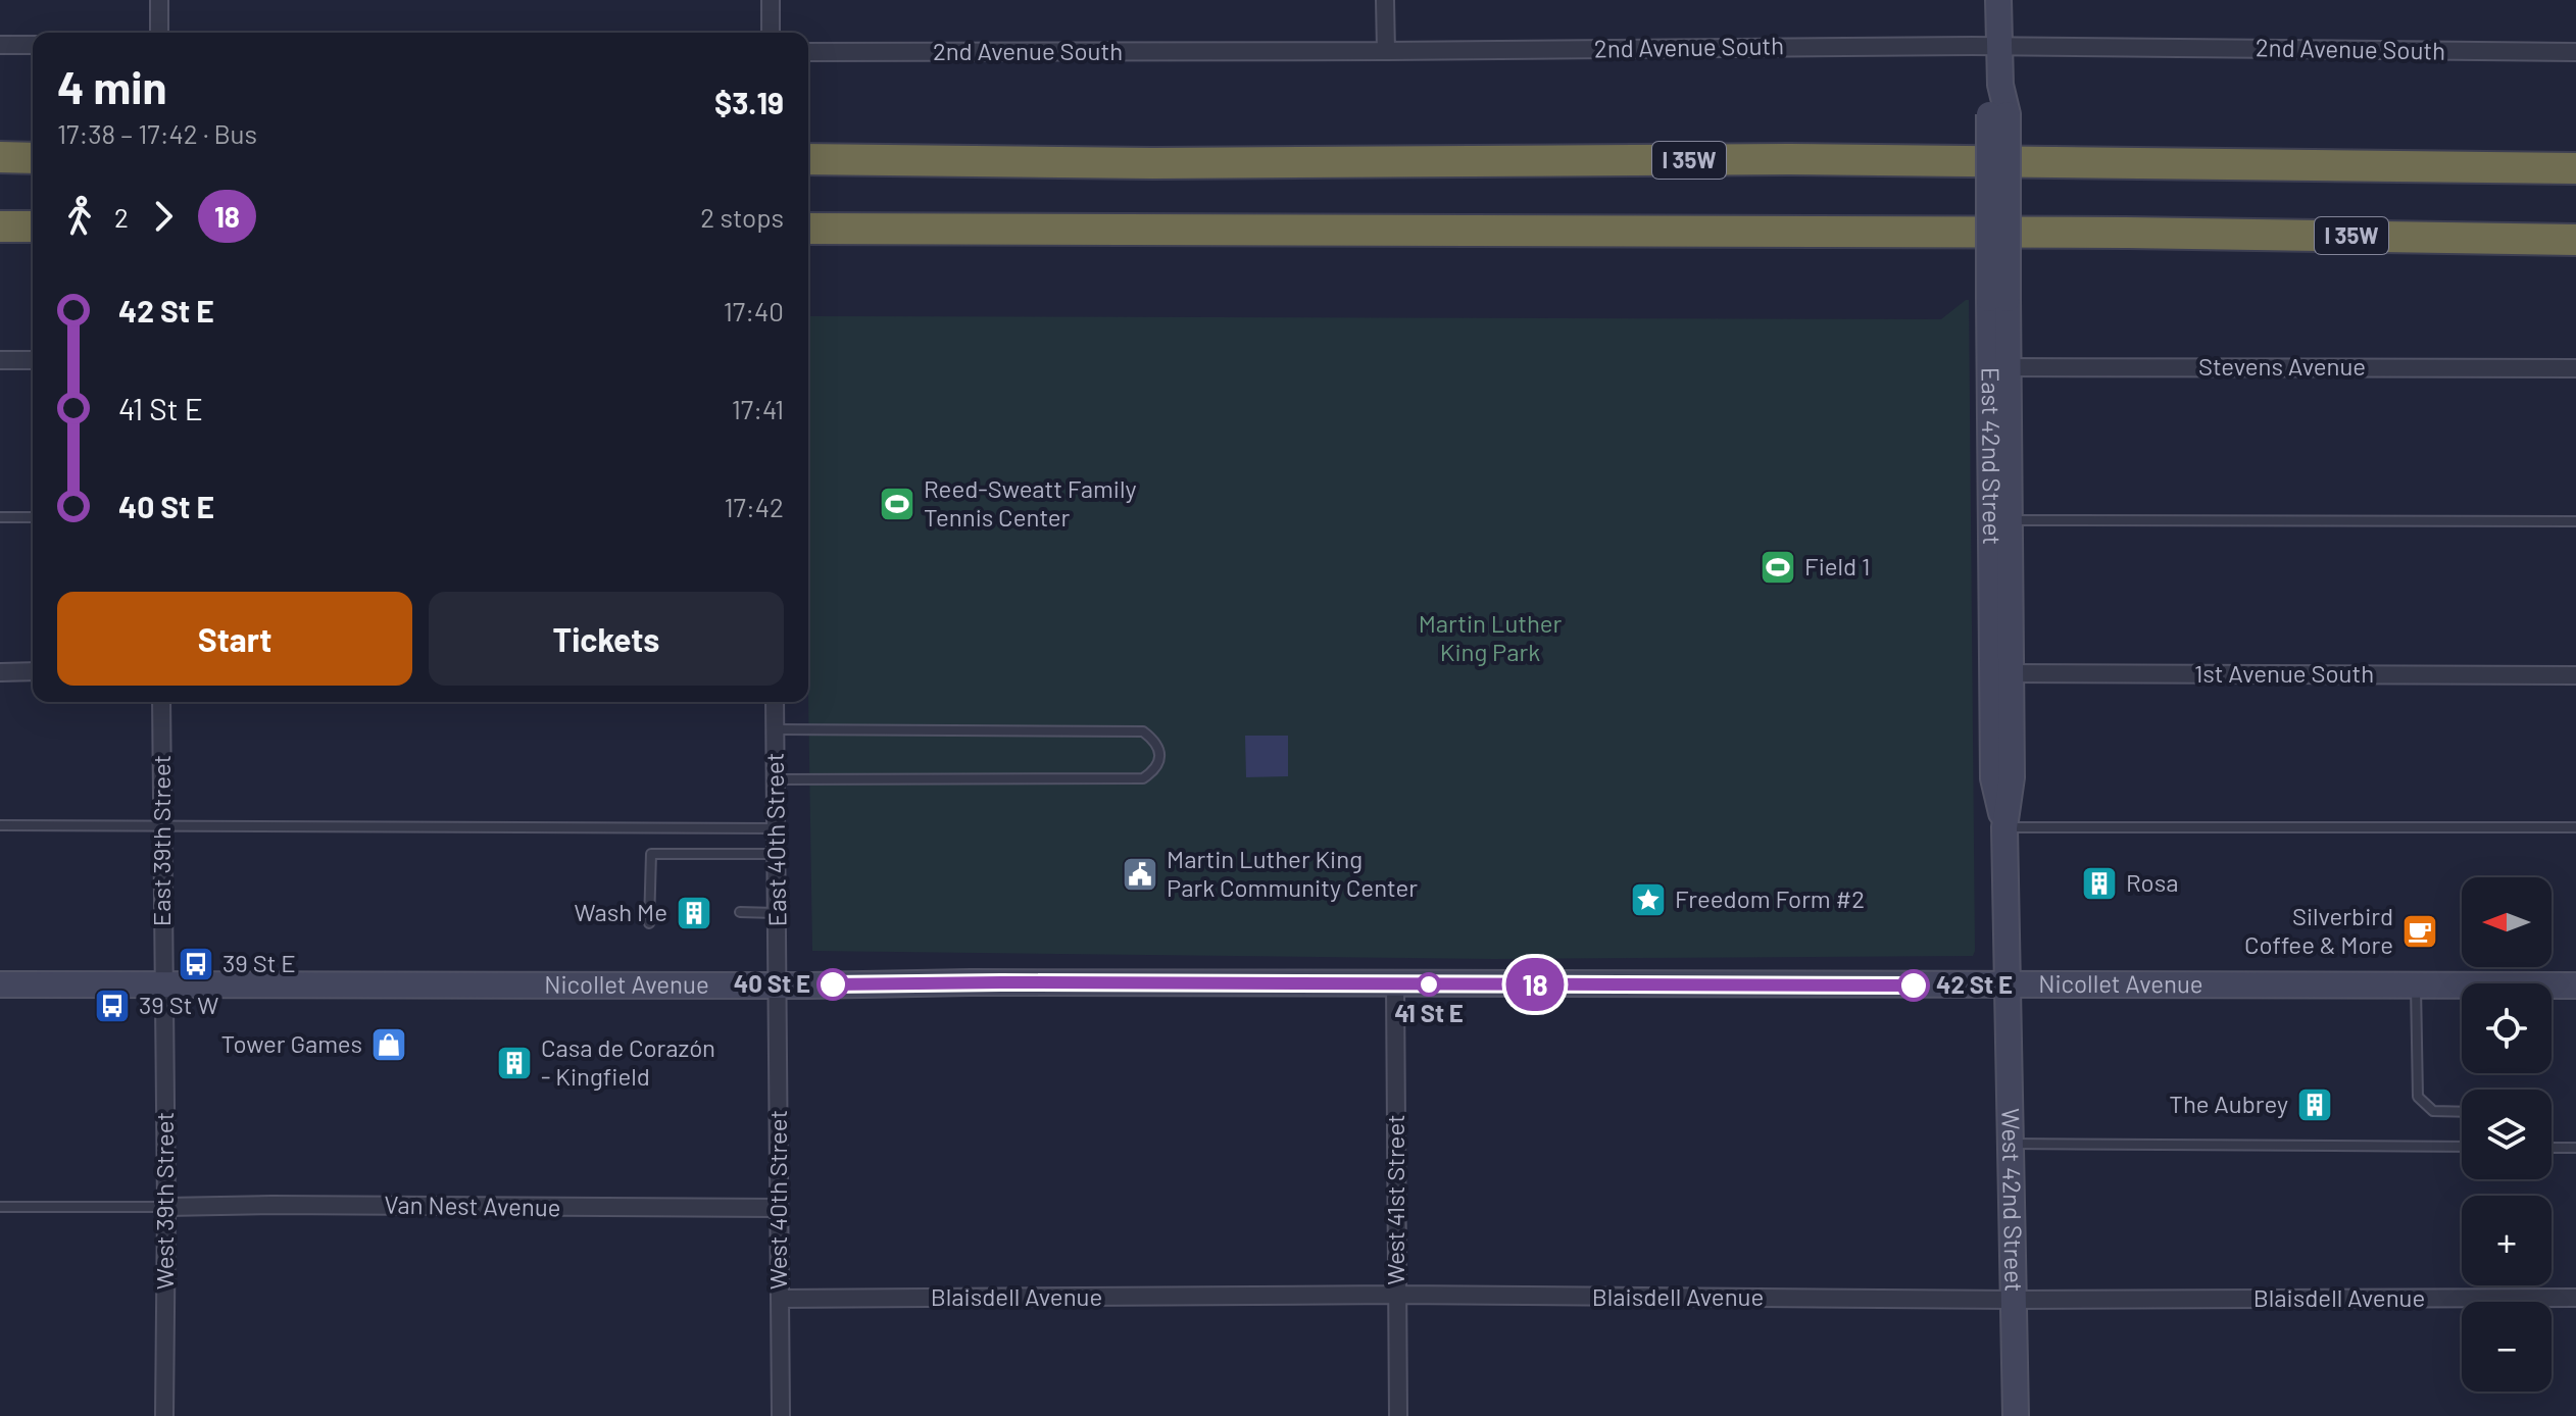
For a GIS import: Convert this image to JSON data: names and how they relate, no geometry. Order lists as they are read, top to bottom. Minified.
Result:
{"streets":{"highway":["I 35W"],"main road":["East 42nd Street","Nicollet Avenue","West 42nd Street"],"street":["2nd Avenue South","Stevens Avenue","1st Avenue South","East 40th Street","East 39th Street","West 40th Street","West 41st Street","West 39th Street","Van Nest Avenue","Blaisdell Avenue"]},"crossings":[["2nd Avenue South","East 42nd Street"],["Stevens Avenue","East 42nd Street"],["East 42nd Street","1st Avenue South"],["East 42nd Street","Nicollet Avenue"],["East 42nd Street","West 42nd Street"],["East 40th Street","Nicollet Avenue"],["East 40th Street","West 40th Street"],["East 39th Street","Nicollet Avenue"],["East 39th Street","West 39th Street"],["Nicollet Avenue","West 40th Street"],["Nicollet Avenue","West 41st Street"],["Nicollet Avenue","West 39th Street"],["Nicollet Avenue","West 42nd Street"],["West 40th Street","Van Nest Avenue"],["West 40th Street","Blaisdell Avenue"],["West 41st Street","Blaisdell Avenue"],["West 39th Street","Van Nest Avenue"],["West 42nd Street","Blaisdell Avenue"]],"parks":["Martin Luther King Park"],"places":{"sports":["Reed-Sweatt Family Tennis Center","Field 1"],"public building":["Martin Luther King Park Community Center"],"building":["Rosa","Wash Me","Casa de Corazón - Kingfield","The Aubrey"],"place":["Freedom Form #2"],"cafe":["Silverbird Coffee & More"],"bus stop":["39 St E","39 St W"],"other":["40 St E","41 St E","42 St E"],"shop":["Tower Games"]},"lines":["bus line 18"],"north":"left","page":{"on_map":"18","heading":["4 min","17:38 – 17:42 · Bus","$3.19"],"legs":["2","18","2 stops"],"list":[{"name":"42 St E","value":"17:40"},{"name":"41 St E","value":"17:41"},{"name":"40 St E","value":"17:42"}],"buttons":["Start","Tickets"],"map_buttons":["+","−"]}}
